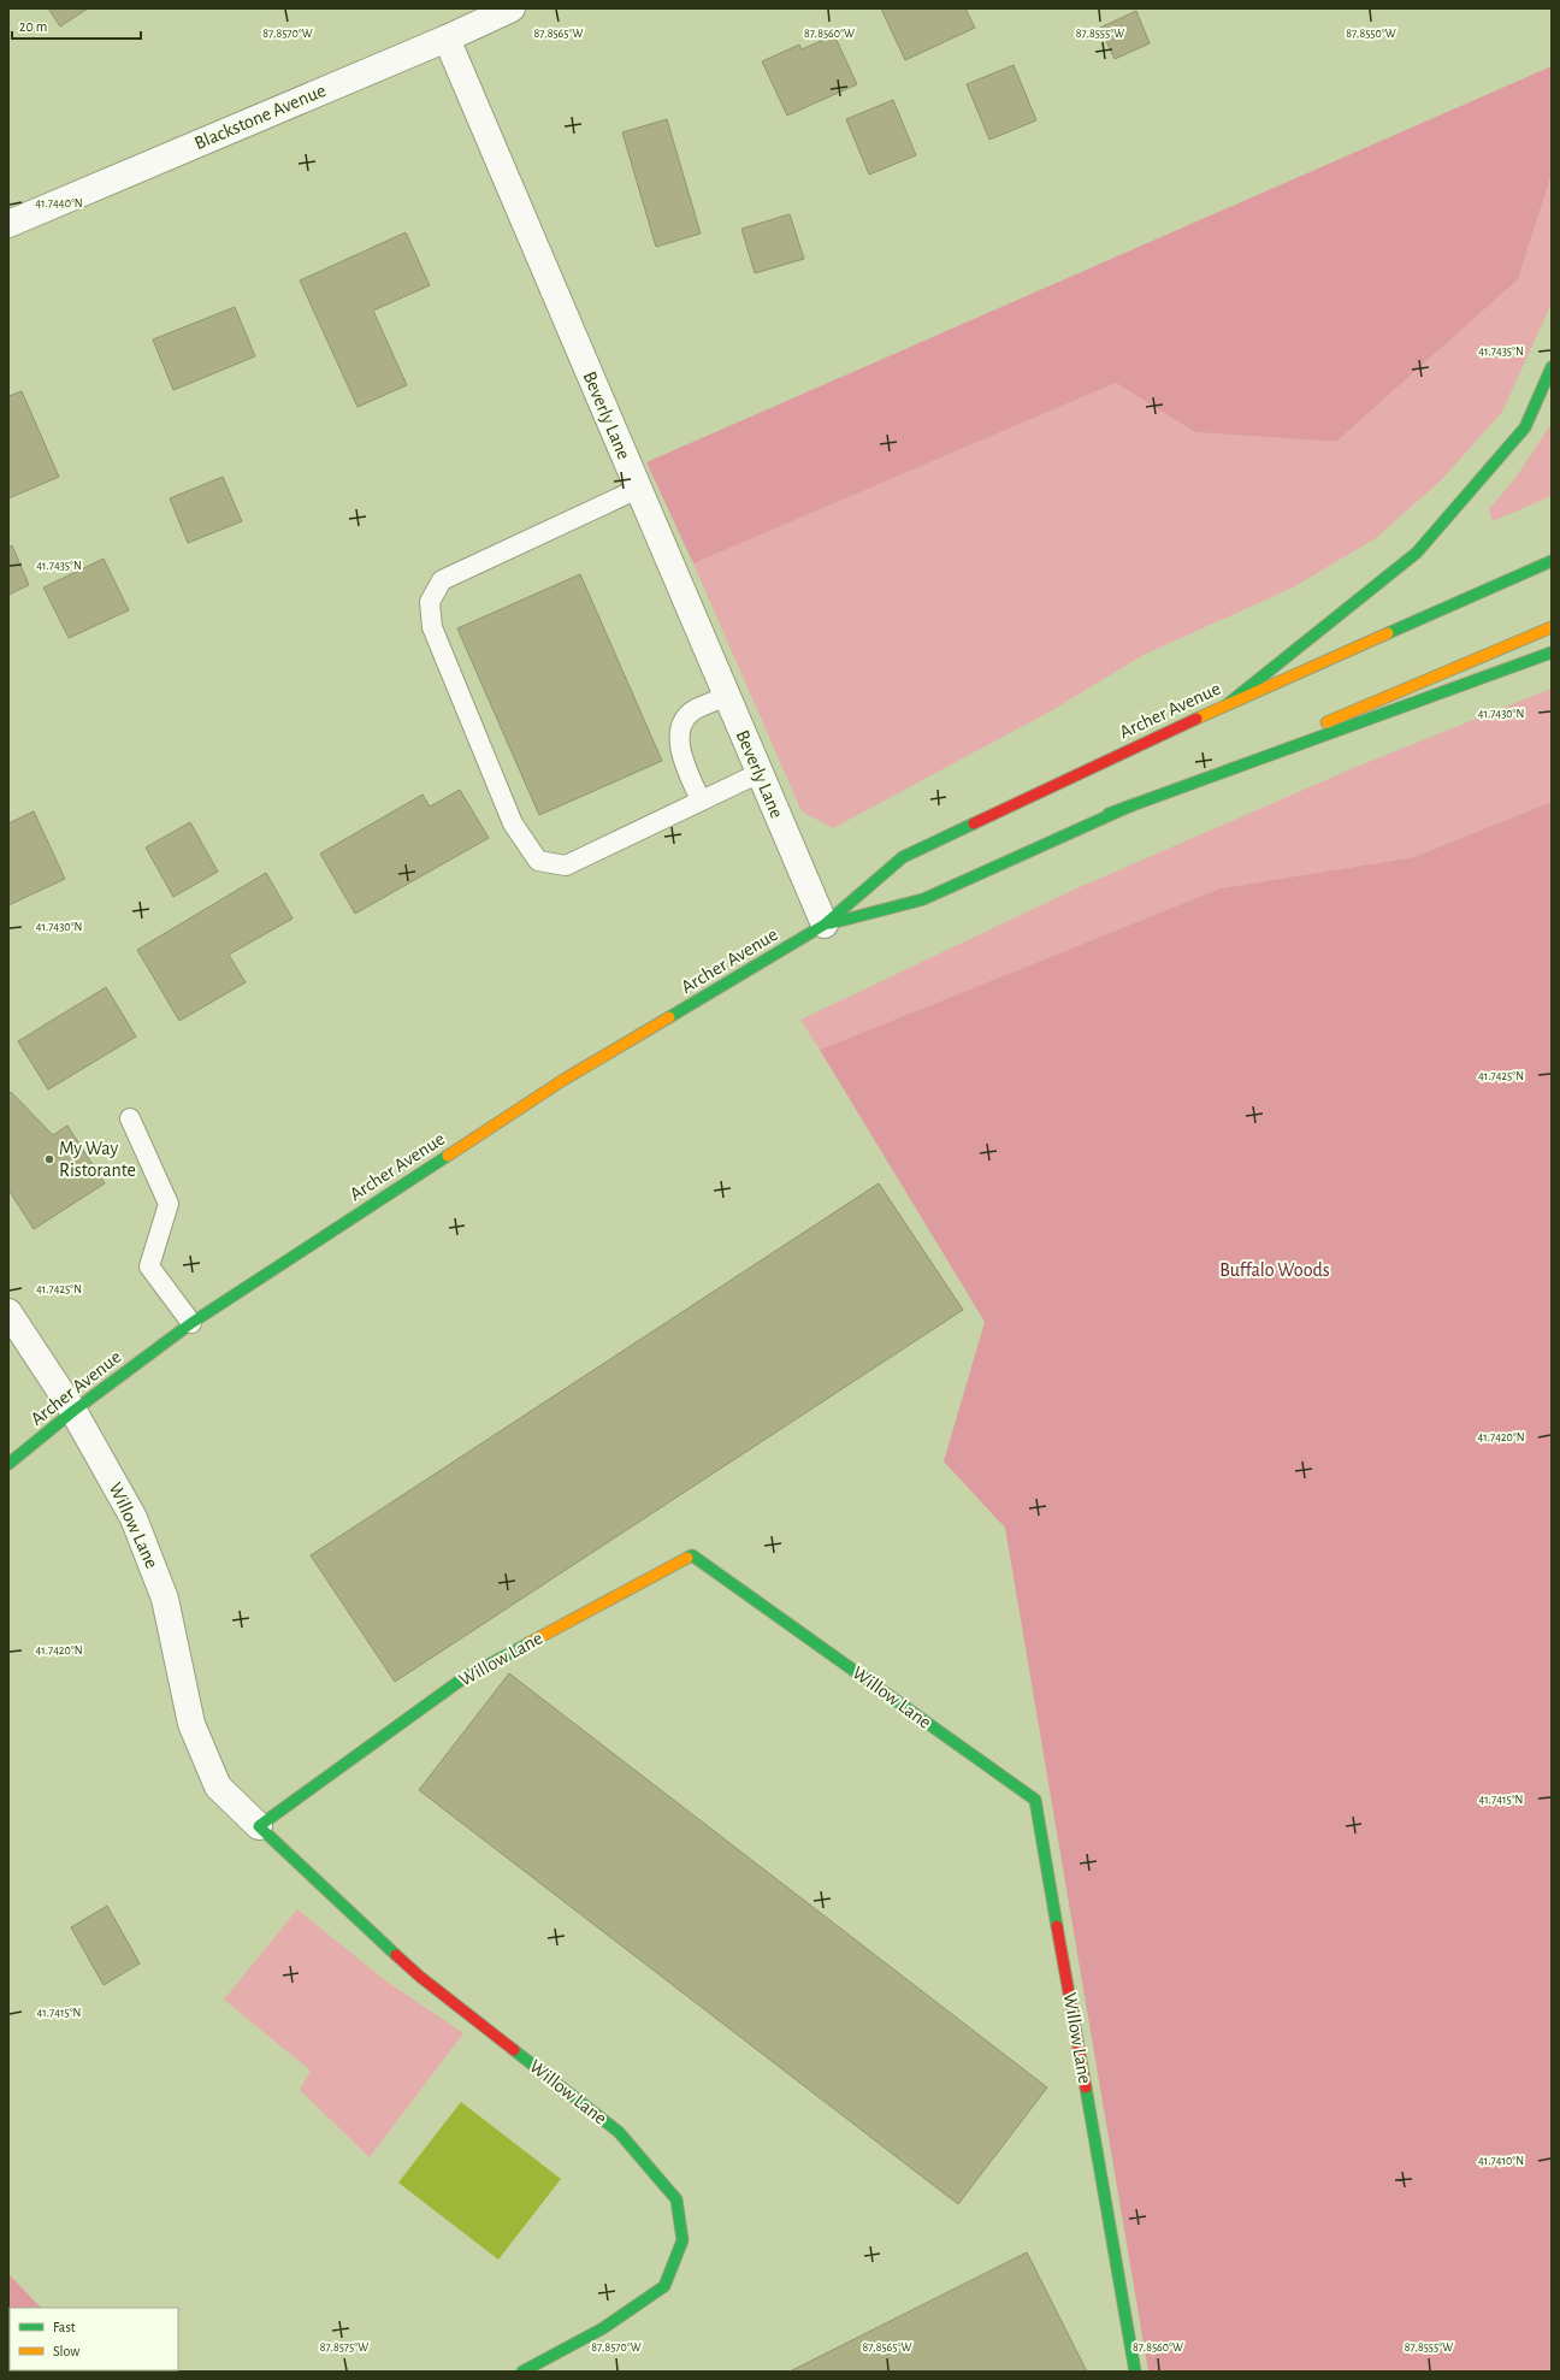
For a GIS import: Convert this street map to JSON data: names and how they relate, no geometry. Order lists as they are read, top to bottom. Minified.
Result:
{"streets":{"main road":["Archer Avenue","Willow Lane"],"street":["Blackstone Avenue","Beverly Lane"]},"crossings":[["Blackstone Avenue","Beverly Lane"],["Beverly Lane","Archer Avenue"],["Archer Avenue","Willow Lane"]],"parks":["Buffalo Woods"],"places":["My Way Ristorante"],"legend":["Fast","Slow"],"scale_bar":"20 m","coordinates":["87.8570°W","87.8565°W","87.8560°W","87.8555°W","87.8550°W","41.7440°N","41.7435°N","41.7430°N","41.7425°N","41.7420°N","41.7415°N","41.7410°N","87.8575°W"]}
